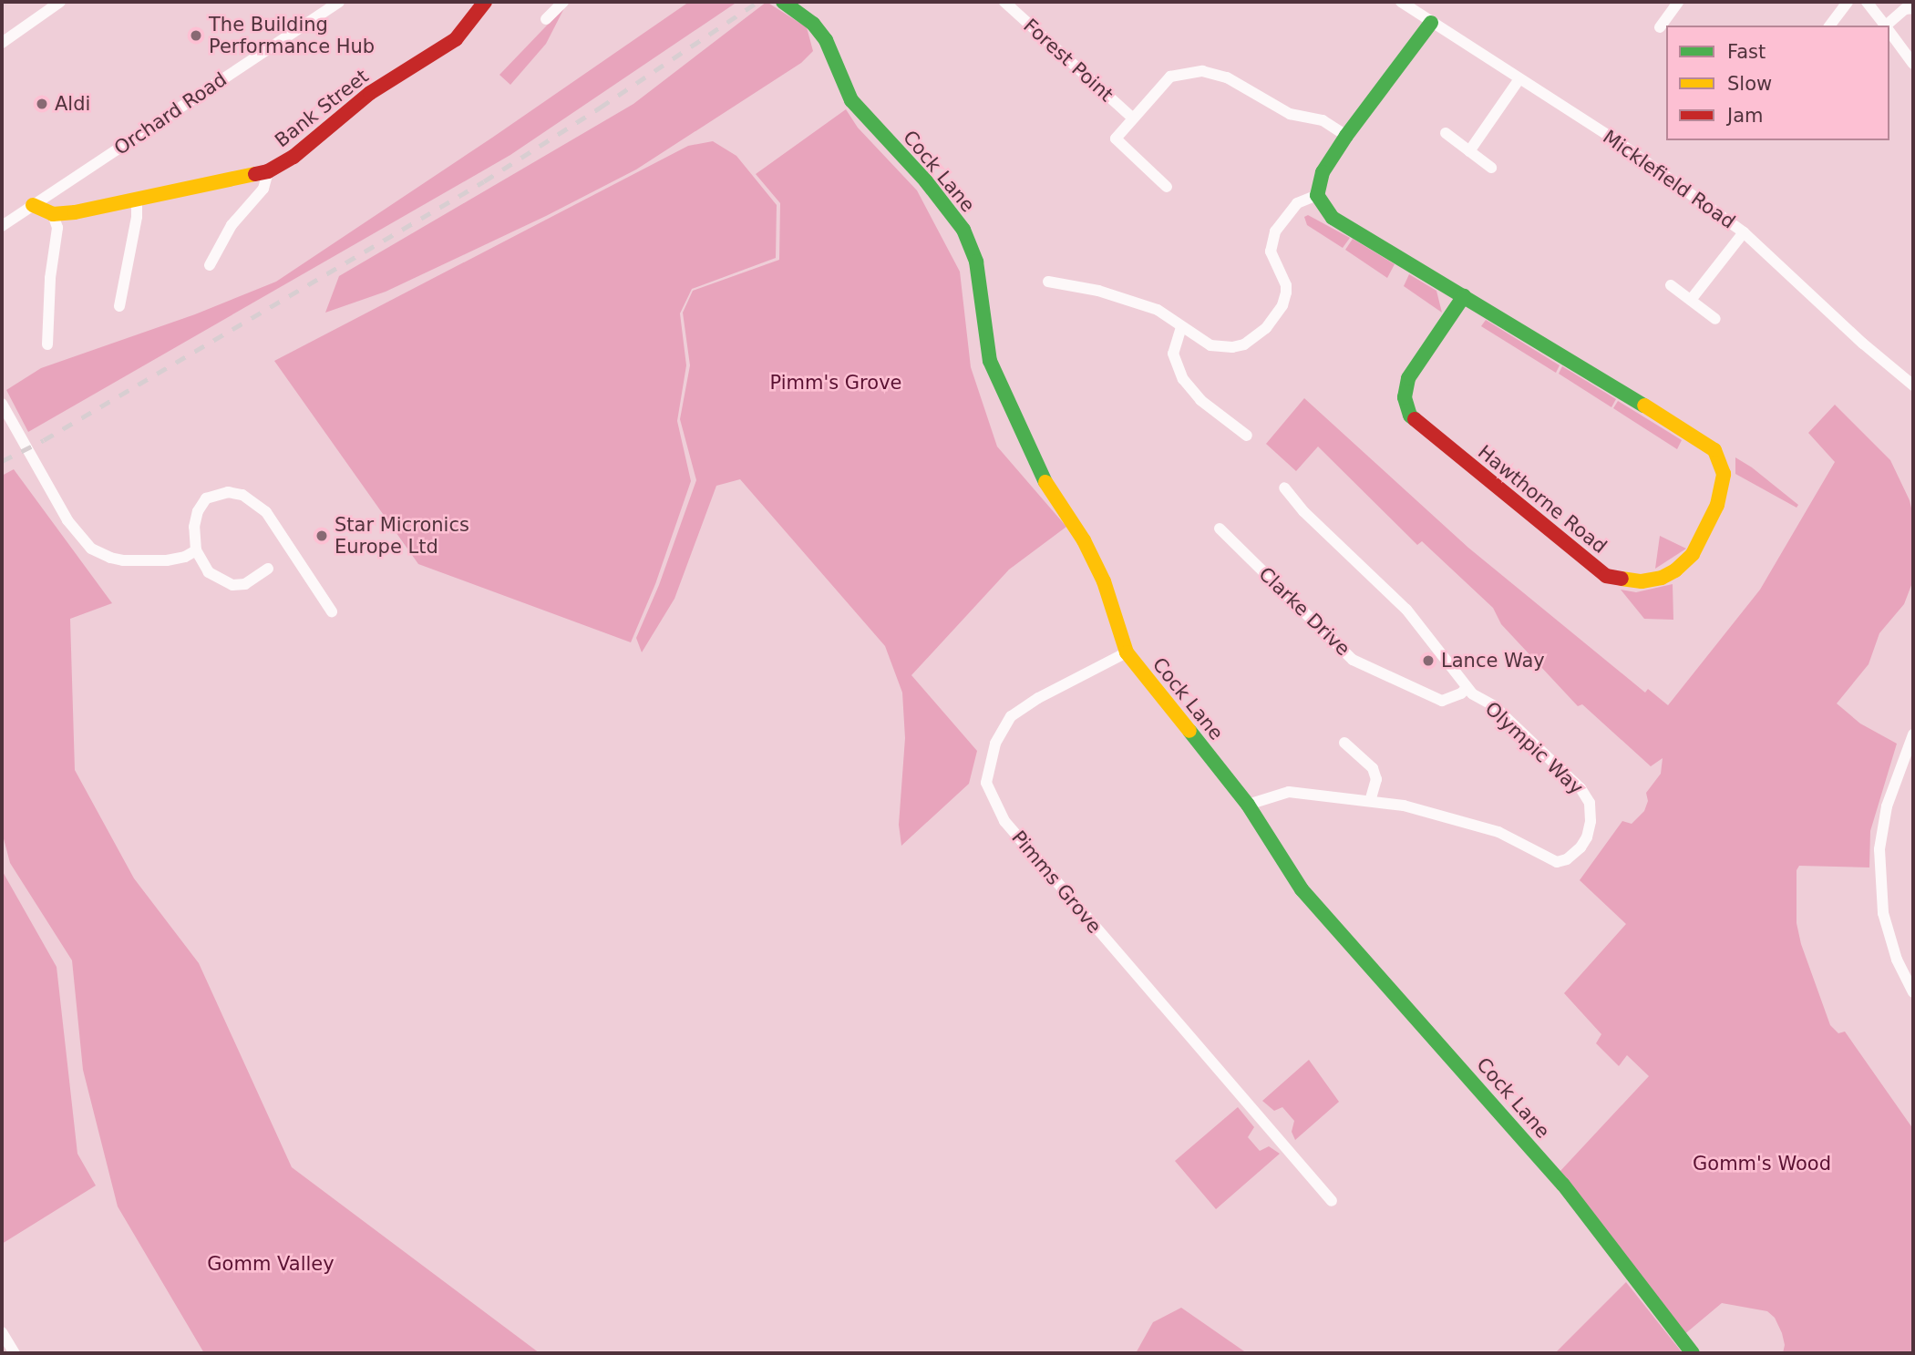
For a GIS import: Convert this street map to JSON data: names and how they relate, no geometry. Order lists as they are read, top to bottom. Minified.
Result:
{"streets":{"street":["Forest Point","Bank Street","Orchard Road","Cock Lane","Micklefield Road","Hawthorne Road","Clarke Drive","Olympic Way","Pimms Grove"]},"crossings":[["Cock Lane","Olympic Way"],["Cock Lane","Pimms Grove"],["Clarke Drive","Olympic Way"]],"parks":["Pimm's Grove","Gomm's Wood","Gomm Valley"],"places":["The Building Performance Hub","Aldi","Star Micronics Europe Ltd","Lance Way"],"legend":["Fast","Slow","Jam"]}
